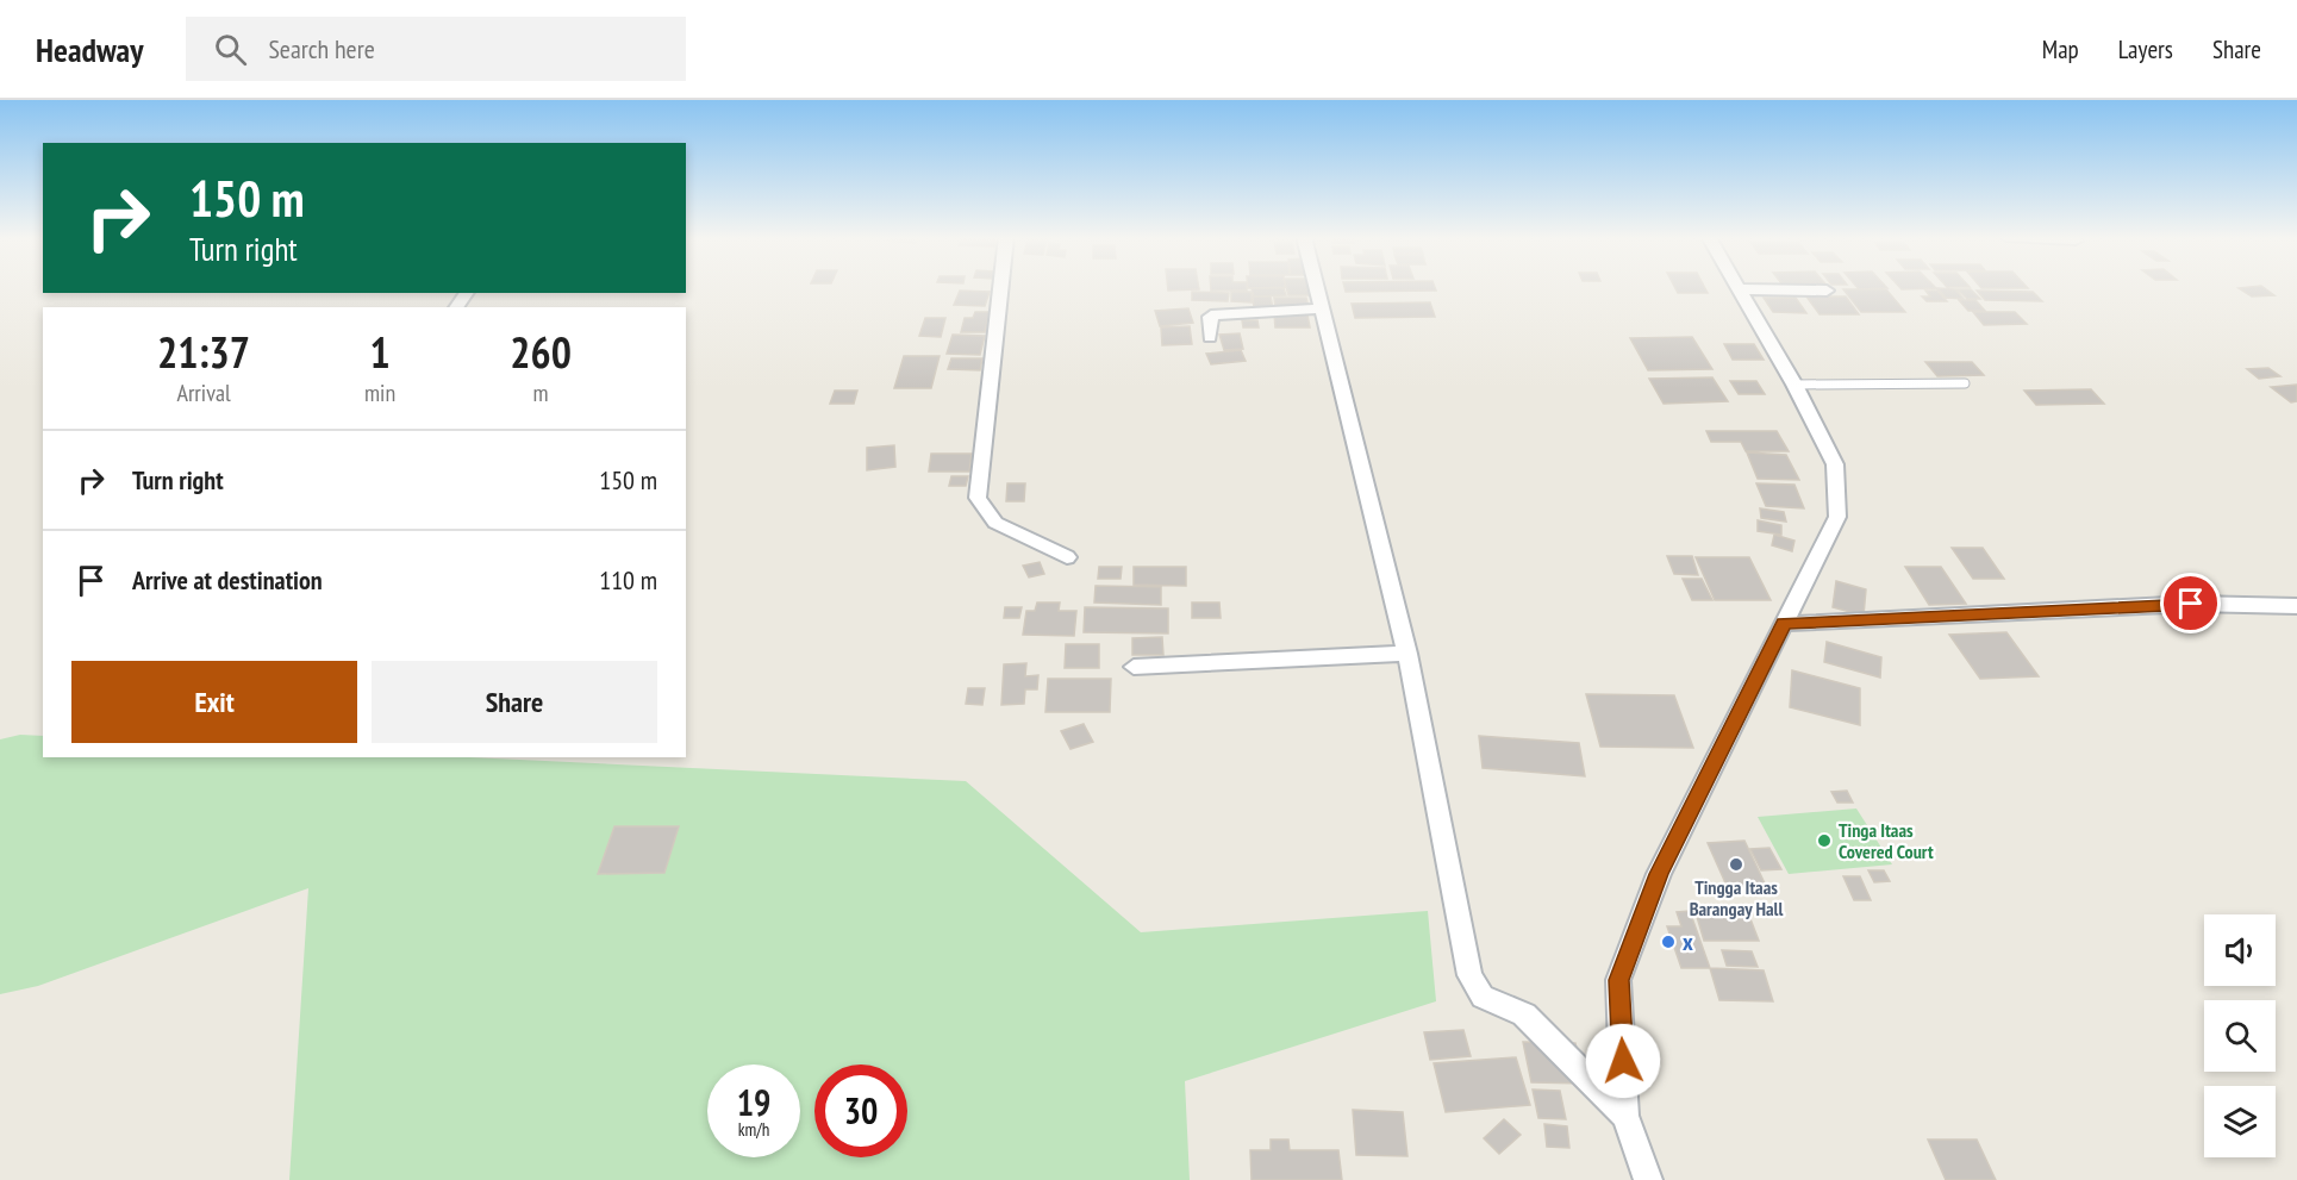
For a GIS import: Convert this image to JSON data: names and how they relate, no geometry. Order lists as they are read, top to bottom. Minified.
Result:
{"places":["Tinga Itaas Covered Court","Tingga Itaas Barangay Hall","x"],"page":{"header":"Headway","search":"Search here","nav":["Map","Layers","Share"],"turn":["150 m","Turn right"],"eta":["21:37","Arrival","1","min","260","m"],"list":[{"name":"Turn right","value":"150 m"},{"name":"Arrive at destination","value":"110 m"}],"buttons":["Exit","Share"],"speed":"19 km/h","limit":"30"}}
